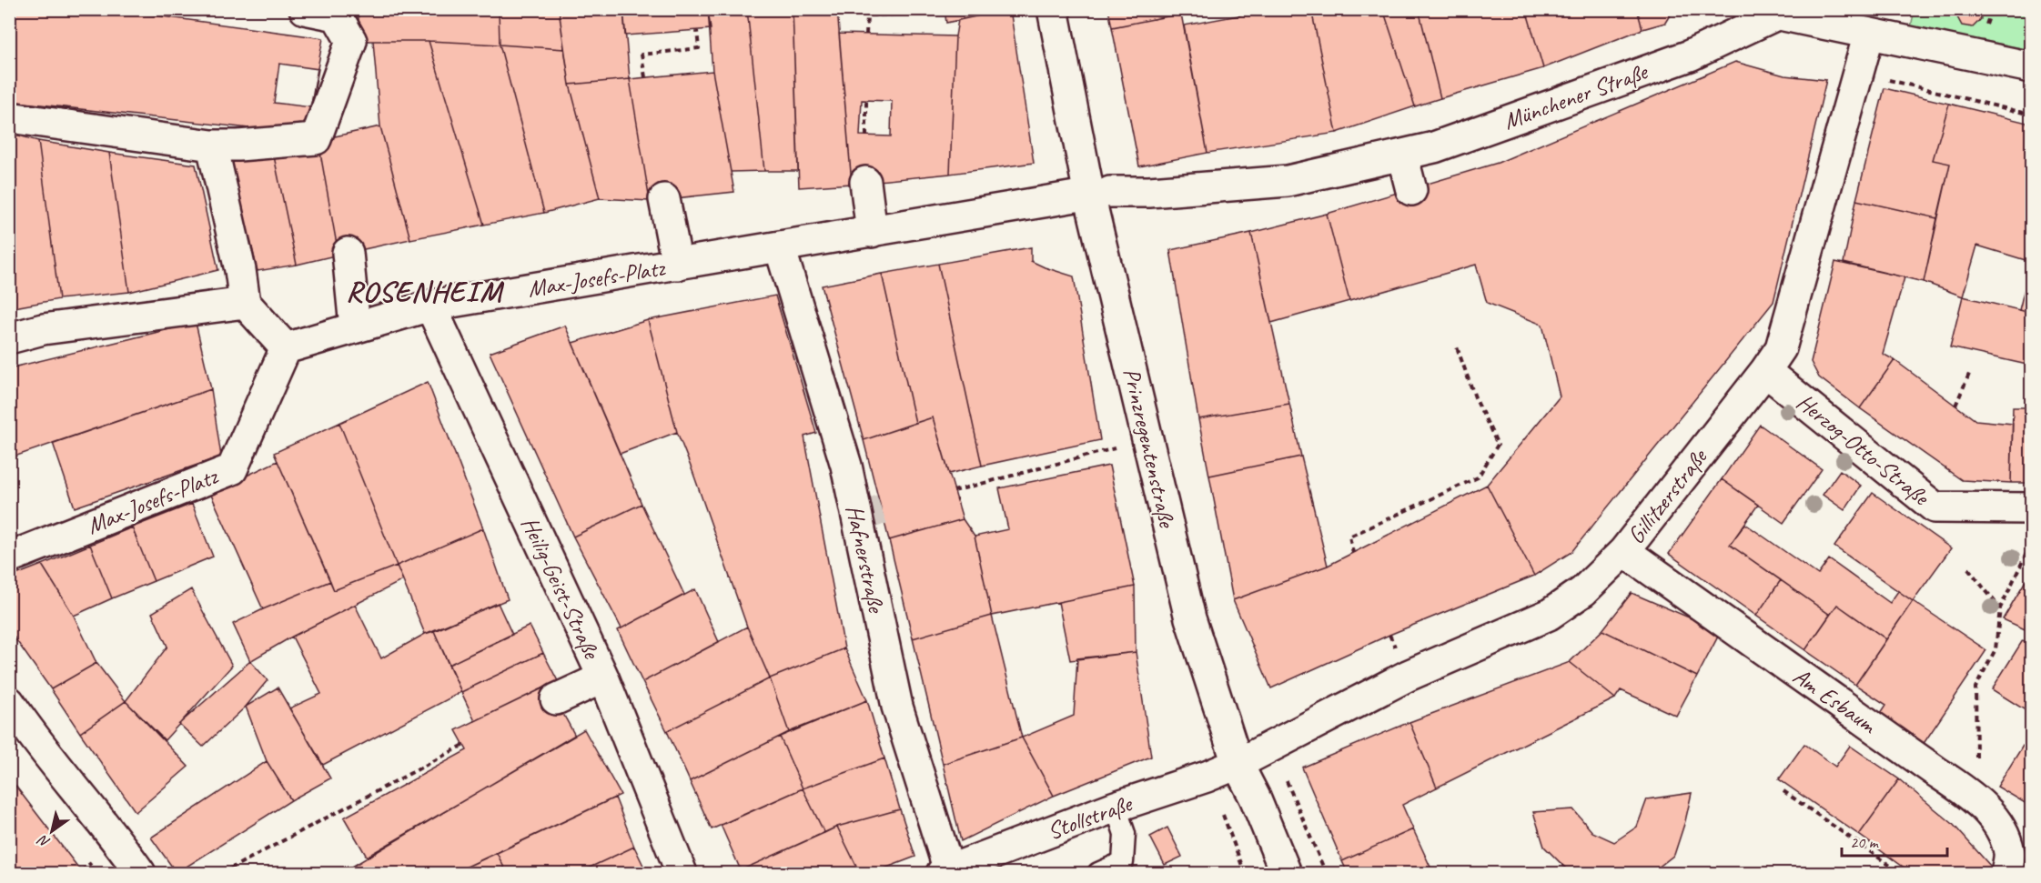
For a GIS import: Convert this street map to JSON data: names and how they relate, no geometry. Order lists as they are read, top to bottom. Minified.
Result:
{"streets":{"street":["Münchener Straße","Max-Josefs-Platz","Prinzregentenstraße","Herzog-Otto-Straße","Gillitzerstraße","Hafnerstraße","Heilig-Geist-Straße","Am Esbaum","Stollstraße"]},"crossings":[["Münchener Straße","Gillitzerstraße"],["Max-Josefs-Platz","Hafnerstraße"],["Max-Josefs-Platz","Heilig-Geist-Straße"],["Prinzregentenstraße","Gillitzerstraße"],["Prinzregentenstraße","Stollstraße"],["Herzog-Otto-Straße","Gillitzerstraße"],["Gillitzerstraße","Am Esbaum"],["Gillitzerstraße","Stollstraße"],["Hafnerstraße","Stollstraße"]],"districts":["ROSENHEIM"],"scale_bar":"20 m","north":"bottom left"}
